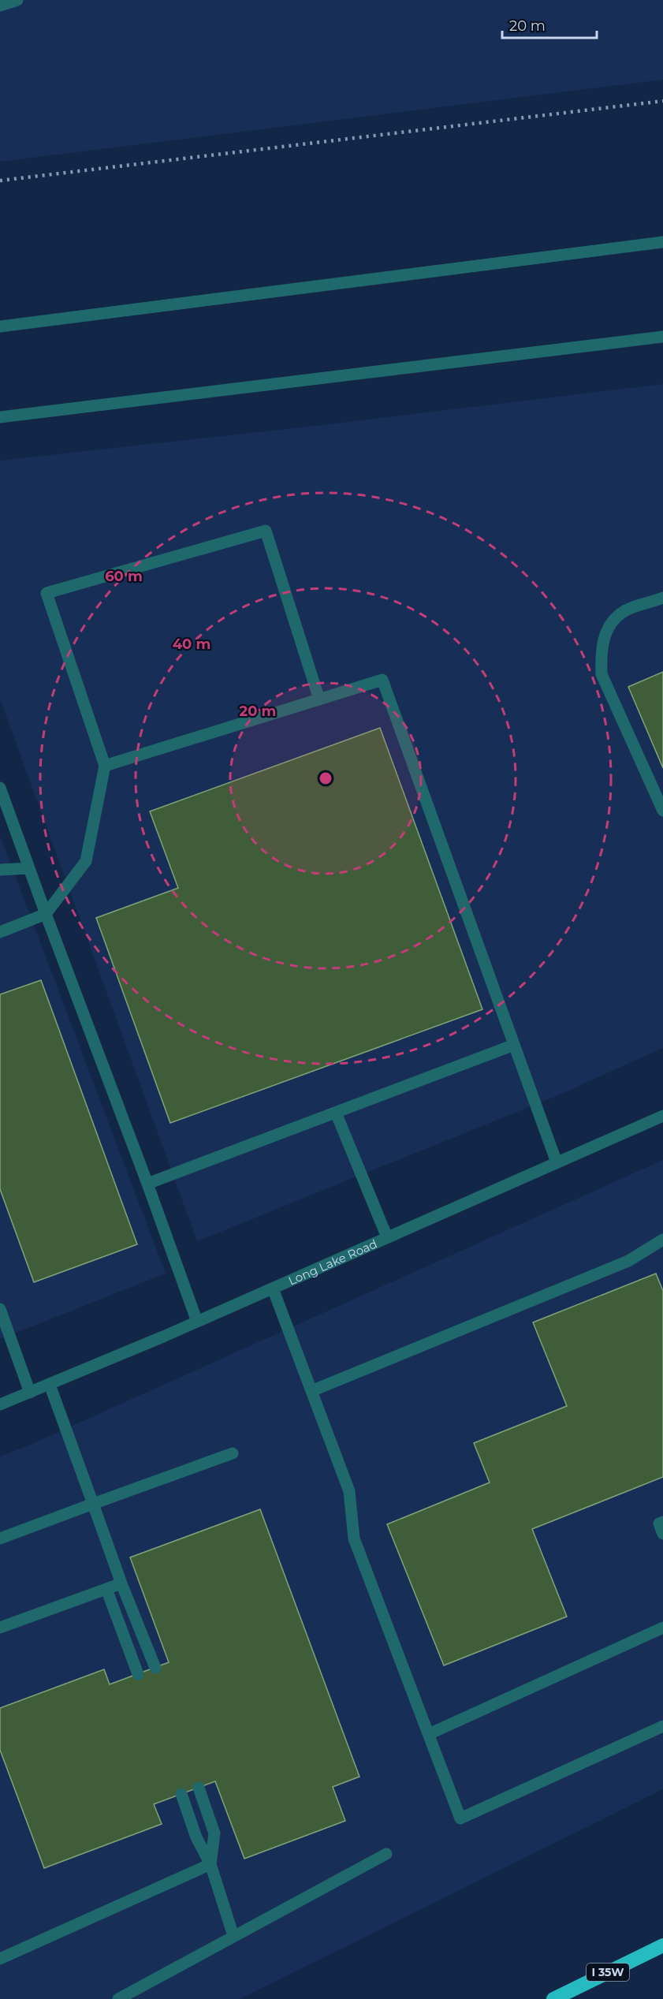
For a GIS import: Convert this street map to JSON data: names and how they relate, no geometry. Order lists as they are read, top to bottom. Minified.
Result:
{"streets":{"highway":["I 35W"],"street":["Long Lake Road"]},"scale_bar":"20 m","rings":["60 m","40 m","20 m"]}
